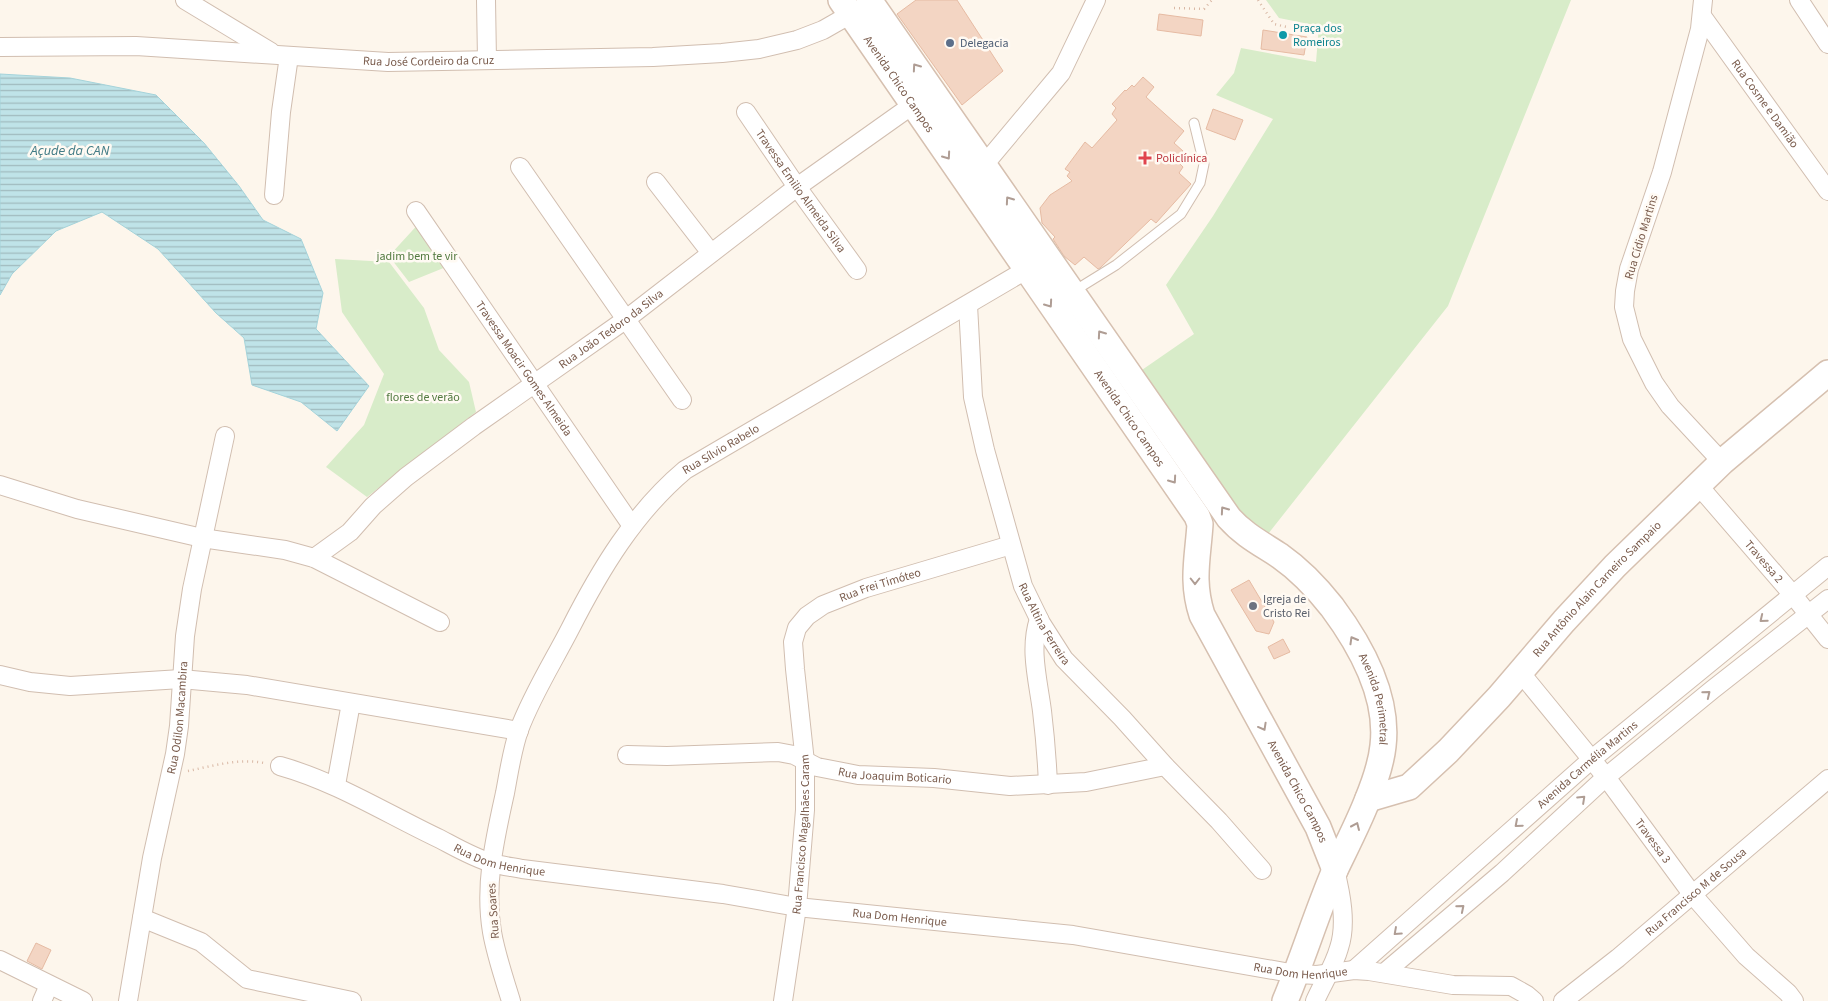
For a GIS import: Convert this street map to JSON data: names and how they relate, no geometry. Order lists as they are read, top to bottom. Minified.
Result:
{"streets":{"street":["Rua José Cordeiro da Cruz","Avenida Chico Campos","Rua Cosme e Damião","Travessa Emilio Almeida Silva","Rua Cídio Martins","Rua João Tedoro da Silva","Travessa Moacir Gomes Almeida","Rua Sílvio Rabelo","Travessa 2","Rua Frei Timóteo","Rua Antônio Alain Carneiro Sampaio","Rua Altina Ferreira","Avenida Perimetral","Rua Odilon Macambira","Avenida Carmélia Martins","Rua Joaquim Boticario","Rua Francisco Magalhães Caram","Travessa 3","Rua Dom Henrique","Rua Francisco M de Sousa","Rua Soares"]},"crossings":[["Rua José Cordeiro da Cruz","Avenida Chico Campos"],["Avenida Chico Campos","Rua João Tedoro da Silva"],["Avenida Chico Campos","Rua Sílvio Rabelo"],["Avenida Chico Campos","Avenida Perimetral"],["Rua Cosme e Damião","Rua Cídio Martins"],["Travessa Emilio Almeida Silva","Rua João Tedoro da Silva"],["Rua Cídio Martins","Rua Antônio Alain Carneiro Sampaio"],["Rua João Tedoro da Silva","Travessa Moacir Gomes Almeida"],["Travessa Moacir Gomes Almeida","Rua Sílvio Rabelo"],["Rua Sílvio Rabelo","Rua Altina Ferreira"],["Rua Sílvio Rabelo","Rua Soares"],["Travessa 2","Rua Antônio Alain Carneiro Sampaio"],["Travessa 2","Avenida Carmélia Martins"],["Rua Frei Timóteo","Rua Altina Ferreira"],["Rua Frei Timóteo","Rua Francisco Magalhães Caram"],["Rua Antônio Alain Carneiro Sampaio","Avenida Perimetral"],["Rua Antônio Alain Carneiro Sampaio","Travessa 3"],["Rua Altina Ferreira","Rua Joaquim Boticario"],["Avenida Perimetral","Rua Dom Henrique"],["Avenida Carmélia Martins","Travessa 3"],["Avenida Carmélia Martins","Rua Dom Henrique"],["Rua Joaquim Boticario","Rua Francisco Magalhães Caram"],["Rua Francisco Magalhães Caram","Rua Dom Henrique"],["Travessa 3","Rua Francisco M de Sousa"],["Rua Dom Henrique","Rua Soares"]],"one_way":["Avenida Perimetral"],"water":["Açude da CAN"],"parks":["jadim bem te vir","flores de verão"],"places":{"other":["Praça dos Romeiros","Delegacia","Igreja de Cristo Rei"],"health":["Policlínica"]}}
